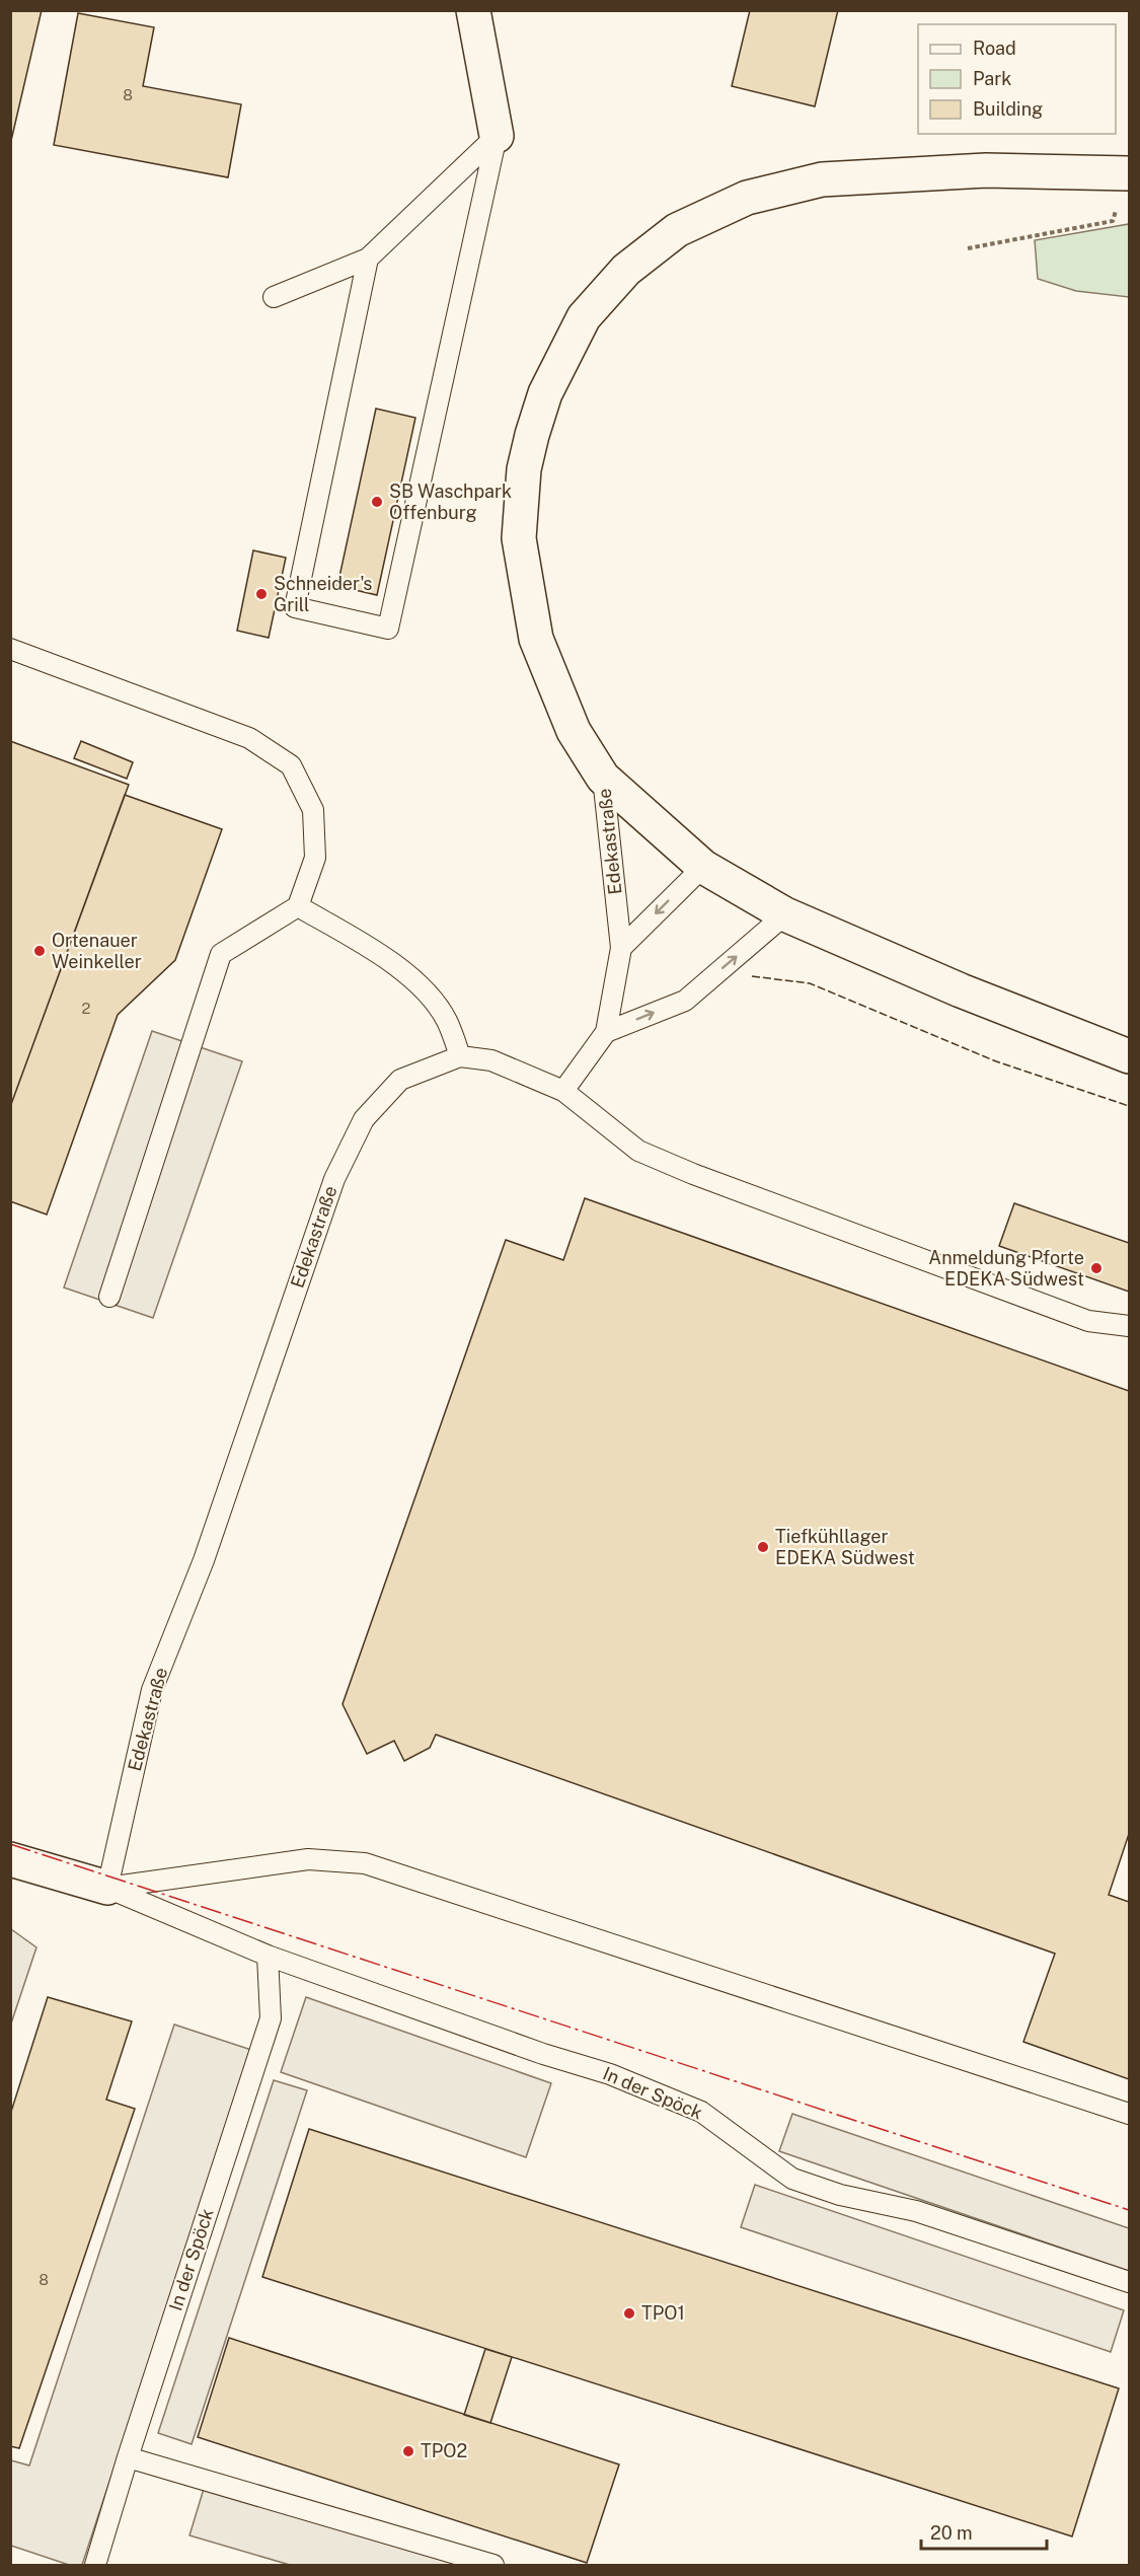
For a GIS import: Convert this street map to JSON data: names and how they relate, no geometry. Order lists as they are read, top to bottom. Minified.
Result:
{"streets":{"main road":["In der Spöck"],"lane":["Edekastraße"]},"crossings":[["Edekastraße","In der Spöck"]],"places":["SB Waschpark Offenburg","Schneider's Grill","Ortenauer Weinkeller","Anmeldung Pforte EDEKA Südwest","Tiefkühllager EDEKA Südwest","TPO1","TPO2"],"house_numbers":["8","2","8"],"legend":["Road","Park","Building"],"scale_bar":"20 m"}
